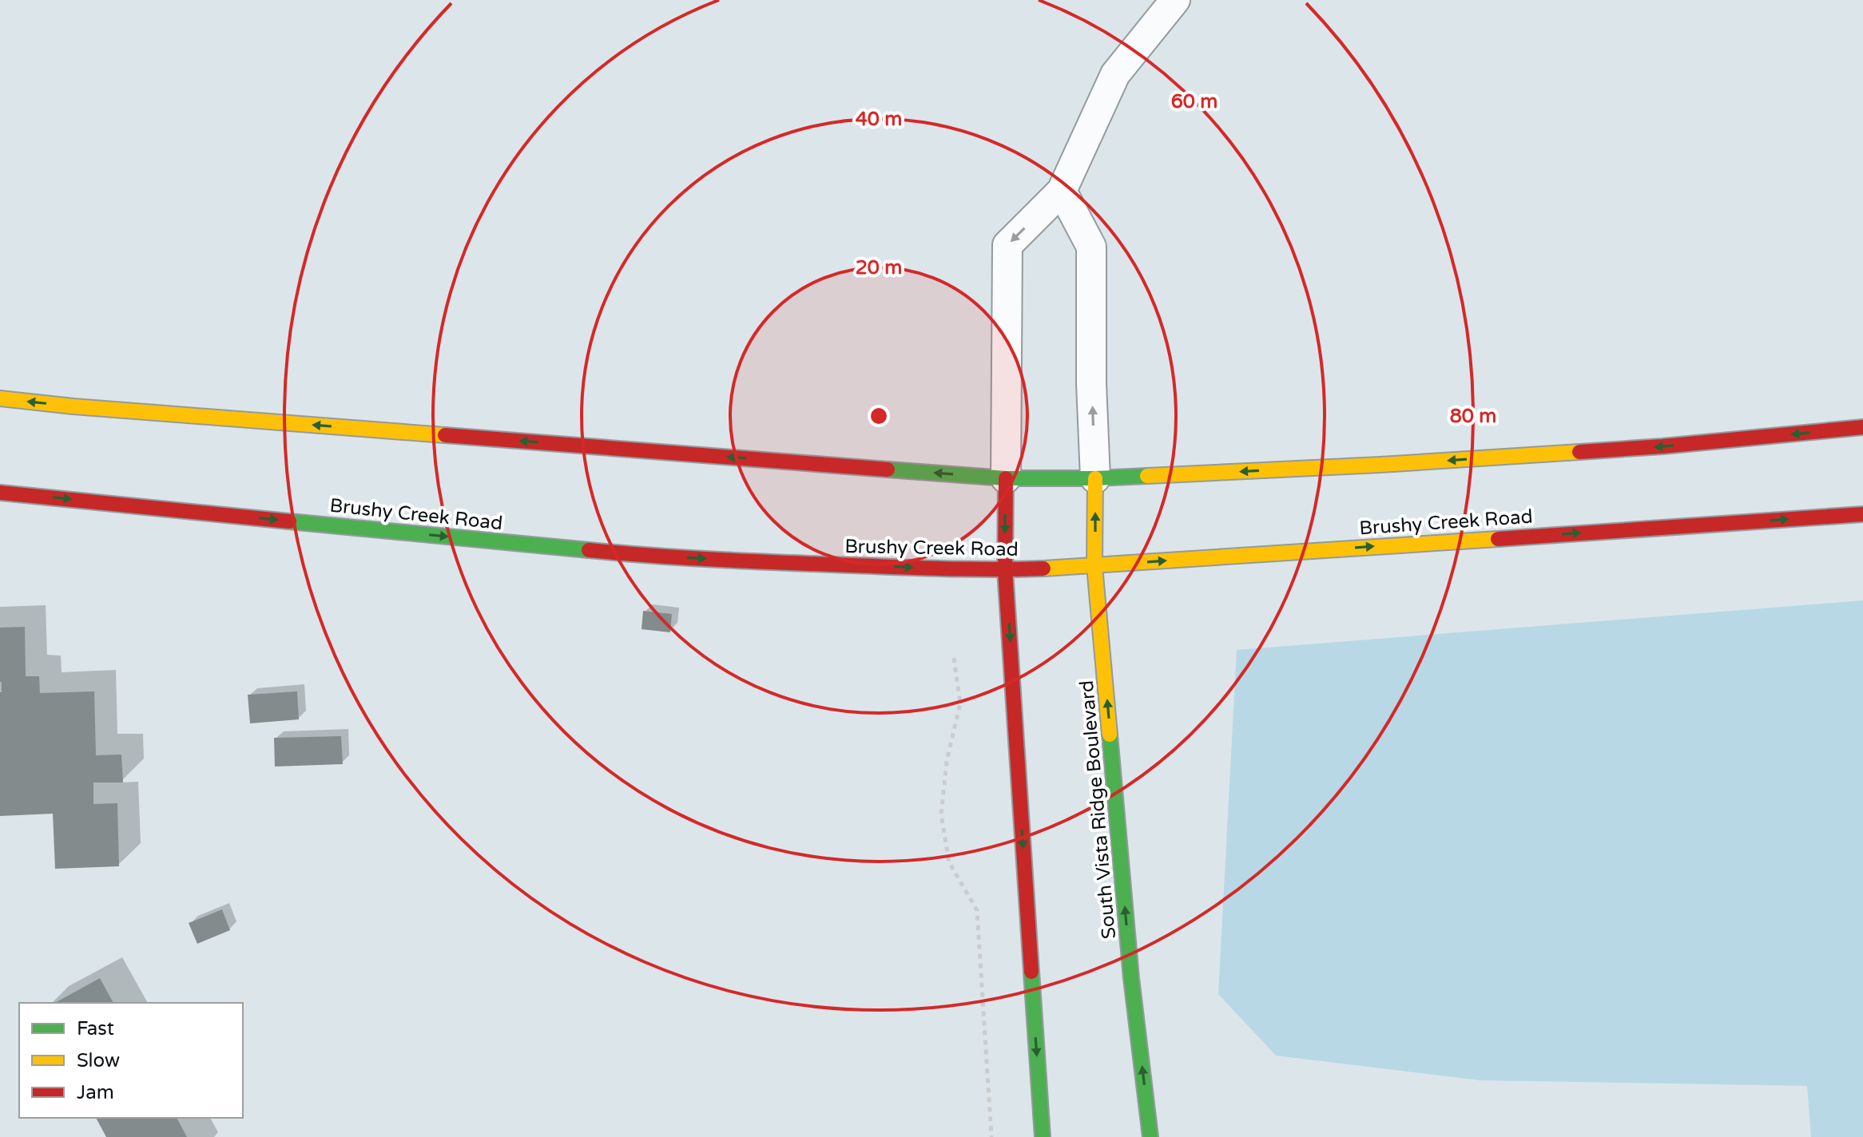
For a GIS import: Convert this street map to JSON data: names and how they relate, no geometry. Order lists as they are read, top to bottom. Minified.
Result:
{"streets":{"main road":["Brushy Creek Road","South Vista Ridge Boulevard"]},"crossings":[["Brushy Creek Road","South Vista Ridge Boulevard"]],"legend":["Fast","Slow","Jam"],"rings":["60 m","40 m","20 m","80 m"]}
